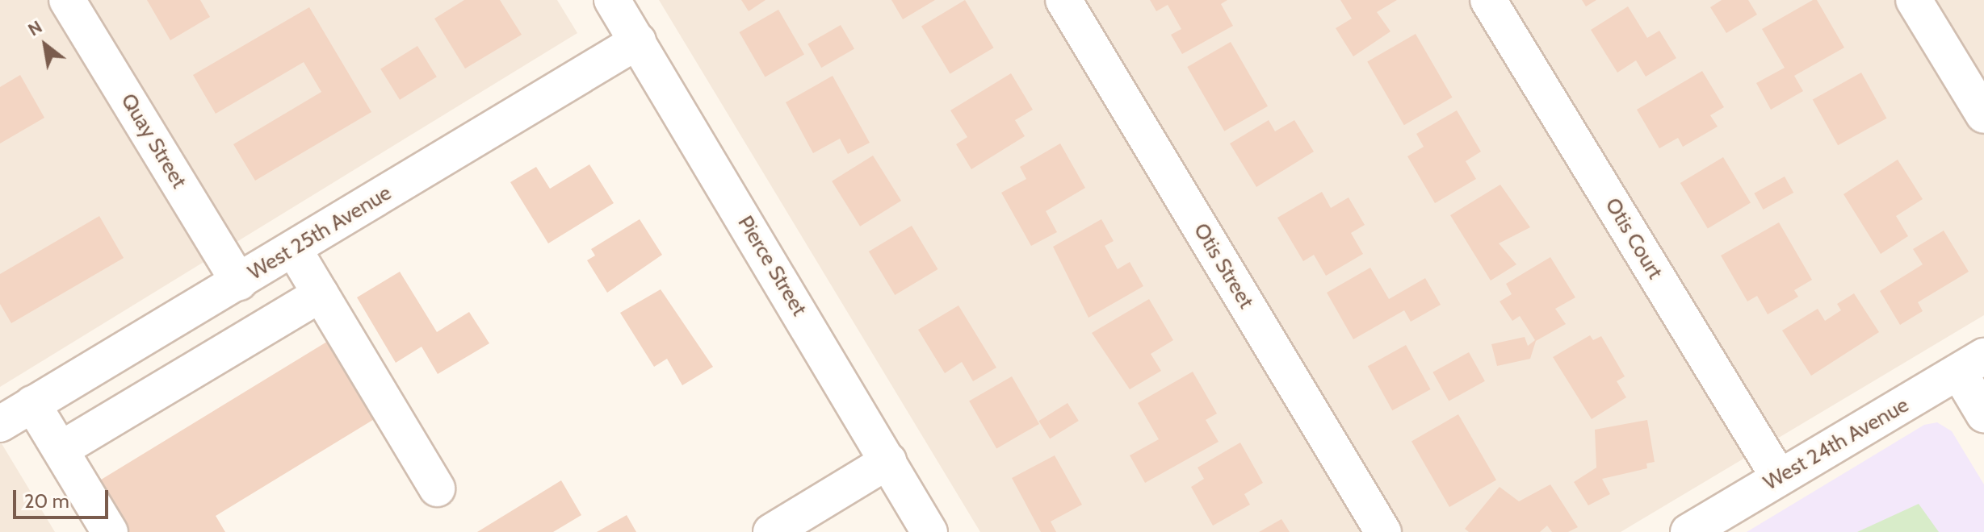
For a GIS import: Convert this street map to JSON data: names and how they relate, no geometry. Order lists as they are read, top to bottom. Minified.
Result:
{"streets":{"street":["Quay Street","West 25th Avenue","Otis Court","Pierce Street","Otis Street","West 24th Avenue"]},"crossings":[["Quay Street","West 25th Avenue"],["West 25th Avenue","Pierce Street"],["Otis Court","West 24th Avenue"]],"scale_bar":"20 m","north":"top left"}
